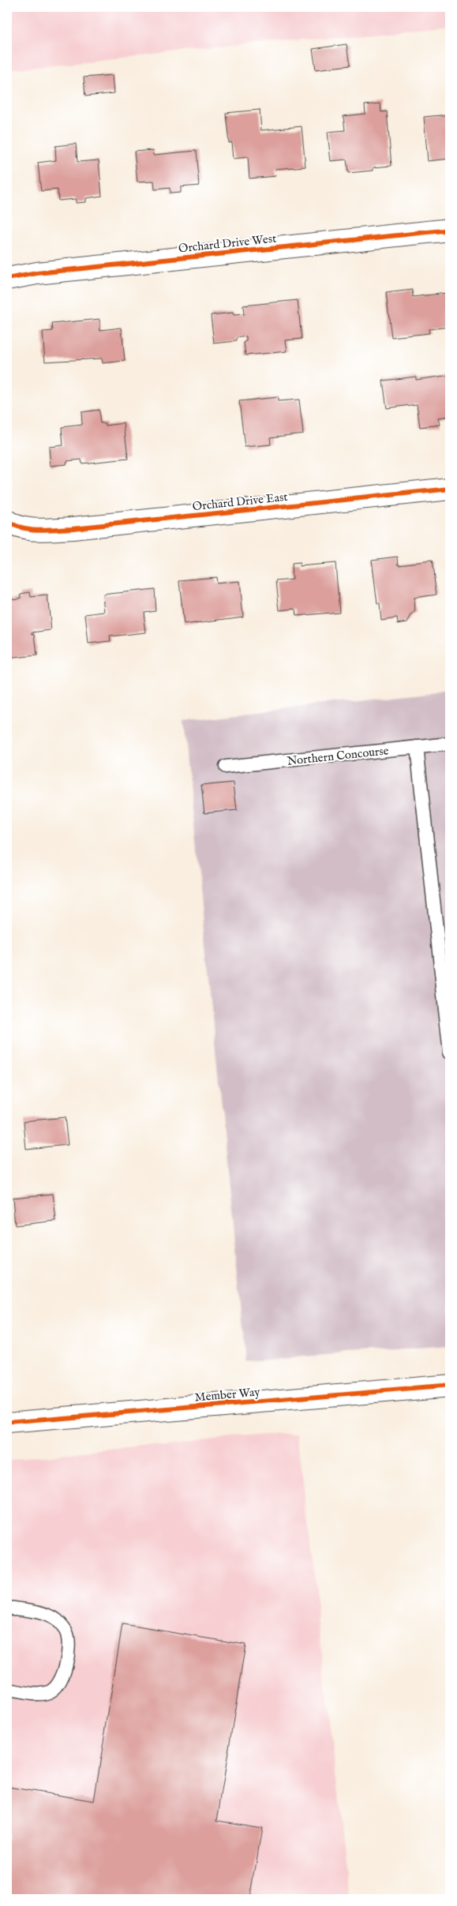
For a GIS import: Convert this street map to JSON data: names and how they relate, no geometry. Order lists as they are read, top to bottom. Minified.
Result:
{"streets":{"street":["Orchard Drive West","Orchard Drive East","Member Way"],"lane":["Northern Concourse"]}}
